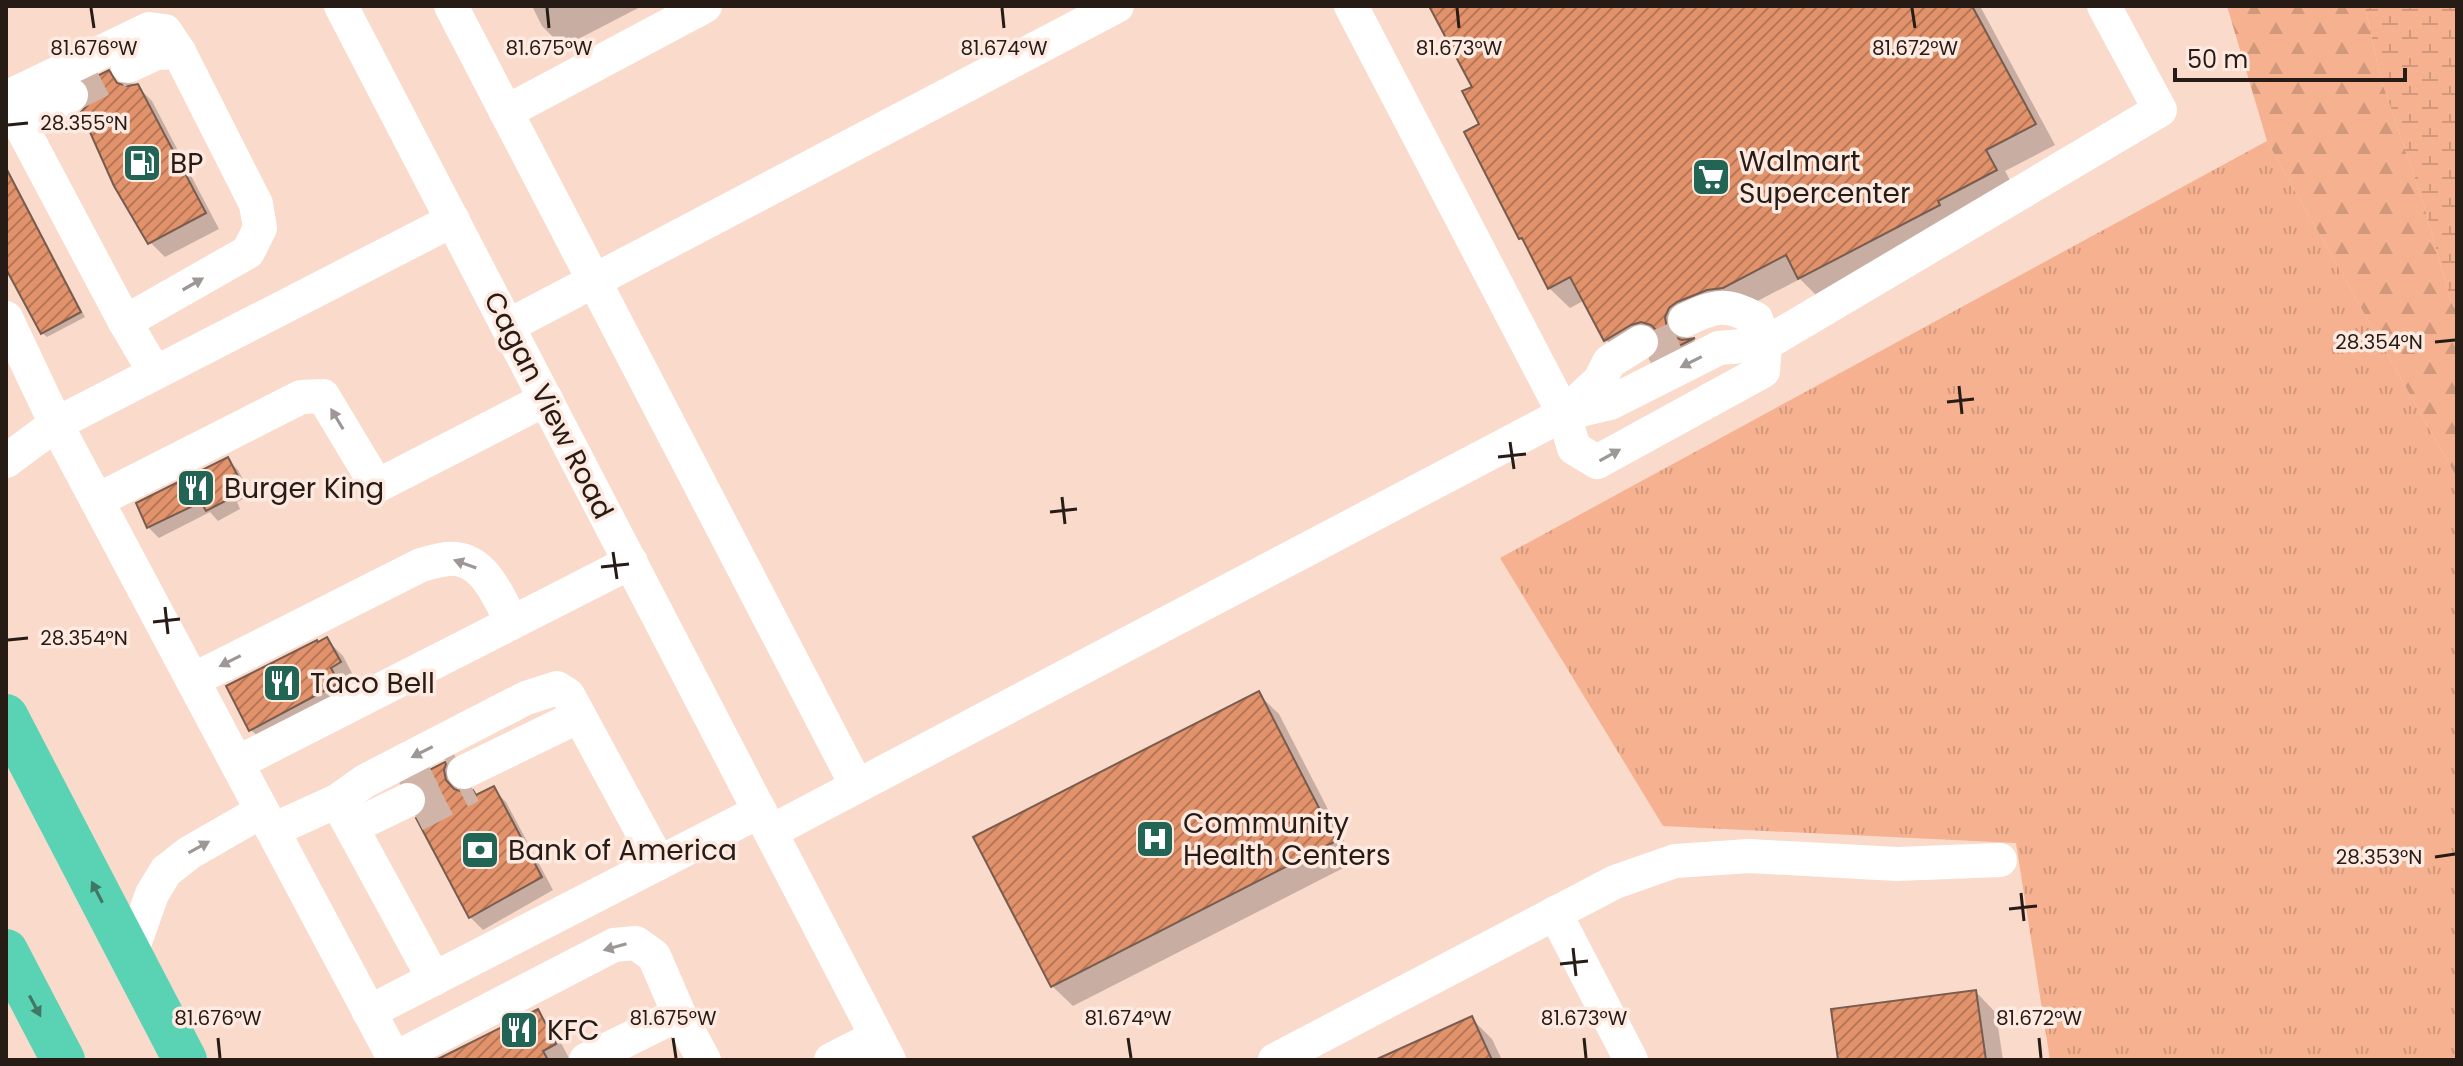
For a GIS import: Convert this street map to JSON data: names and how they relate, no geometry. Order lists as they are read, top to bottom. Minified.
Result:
{"streets":{"street":["Cagan View Road"]},"places":{"fuel station":["BP"],"supermarket":["Walmart Supercenter"],"restaurant":["Burger King","Taco Bell","KFC"],"hospital":["Community Health Centers"],"bank":["Bank of America"]},"scale_bar":"50 m","coordinates":["81.676°W","81.675°W","81.674°W","81.672°W","81.673°W","28.355°N","28.354°N","28.353°N"]}
